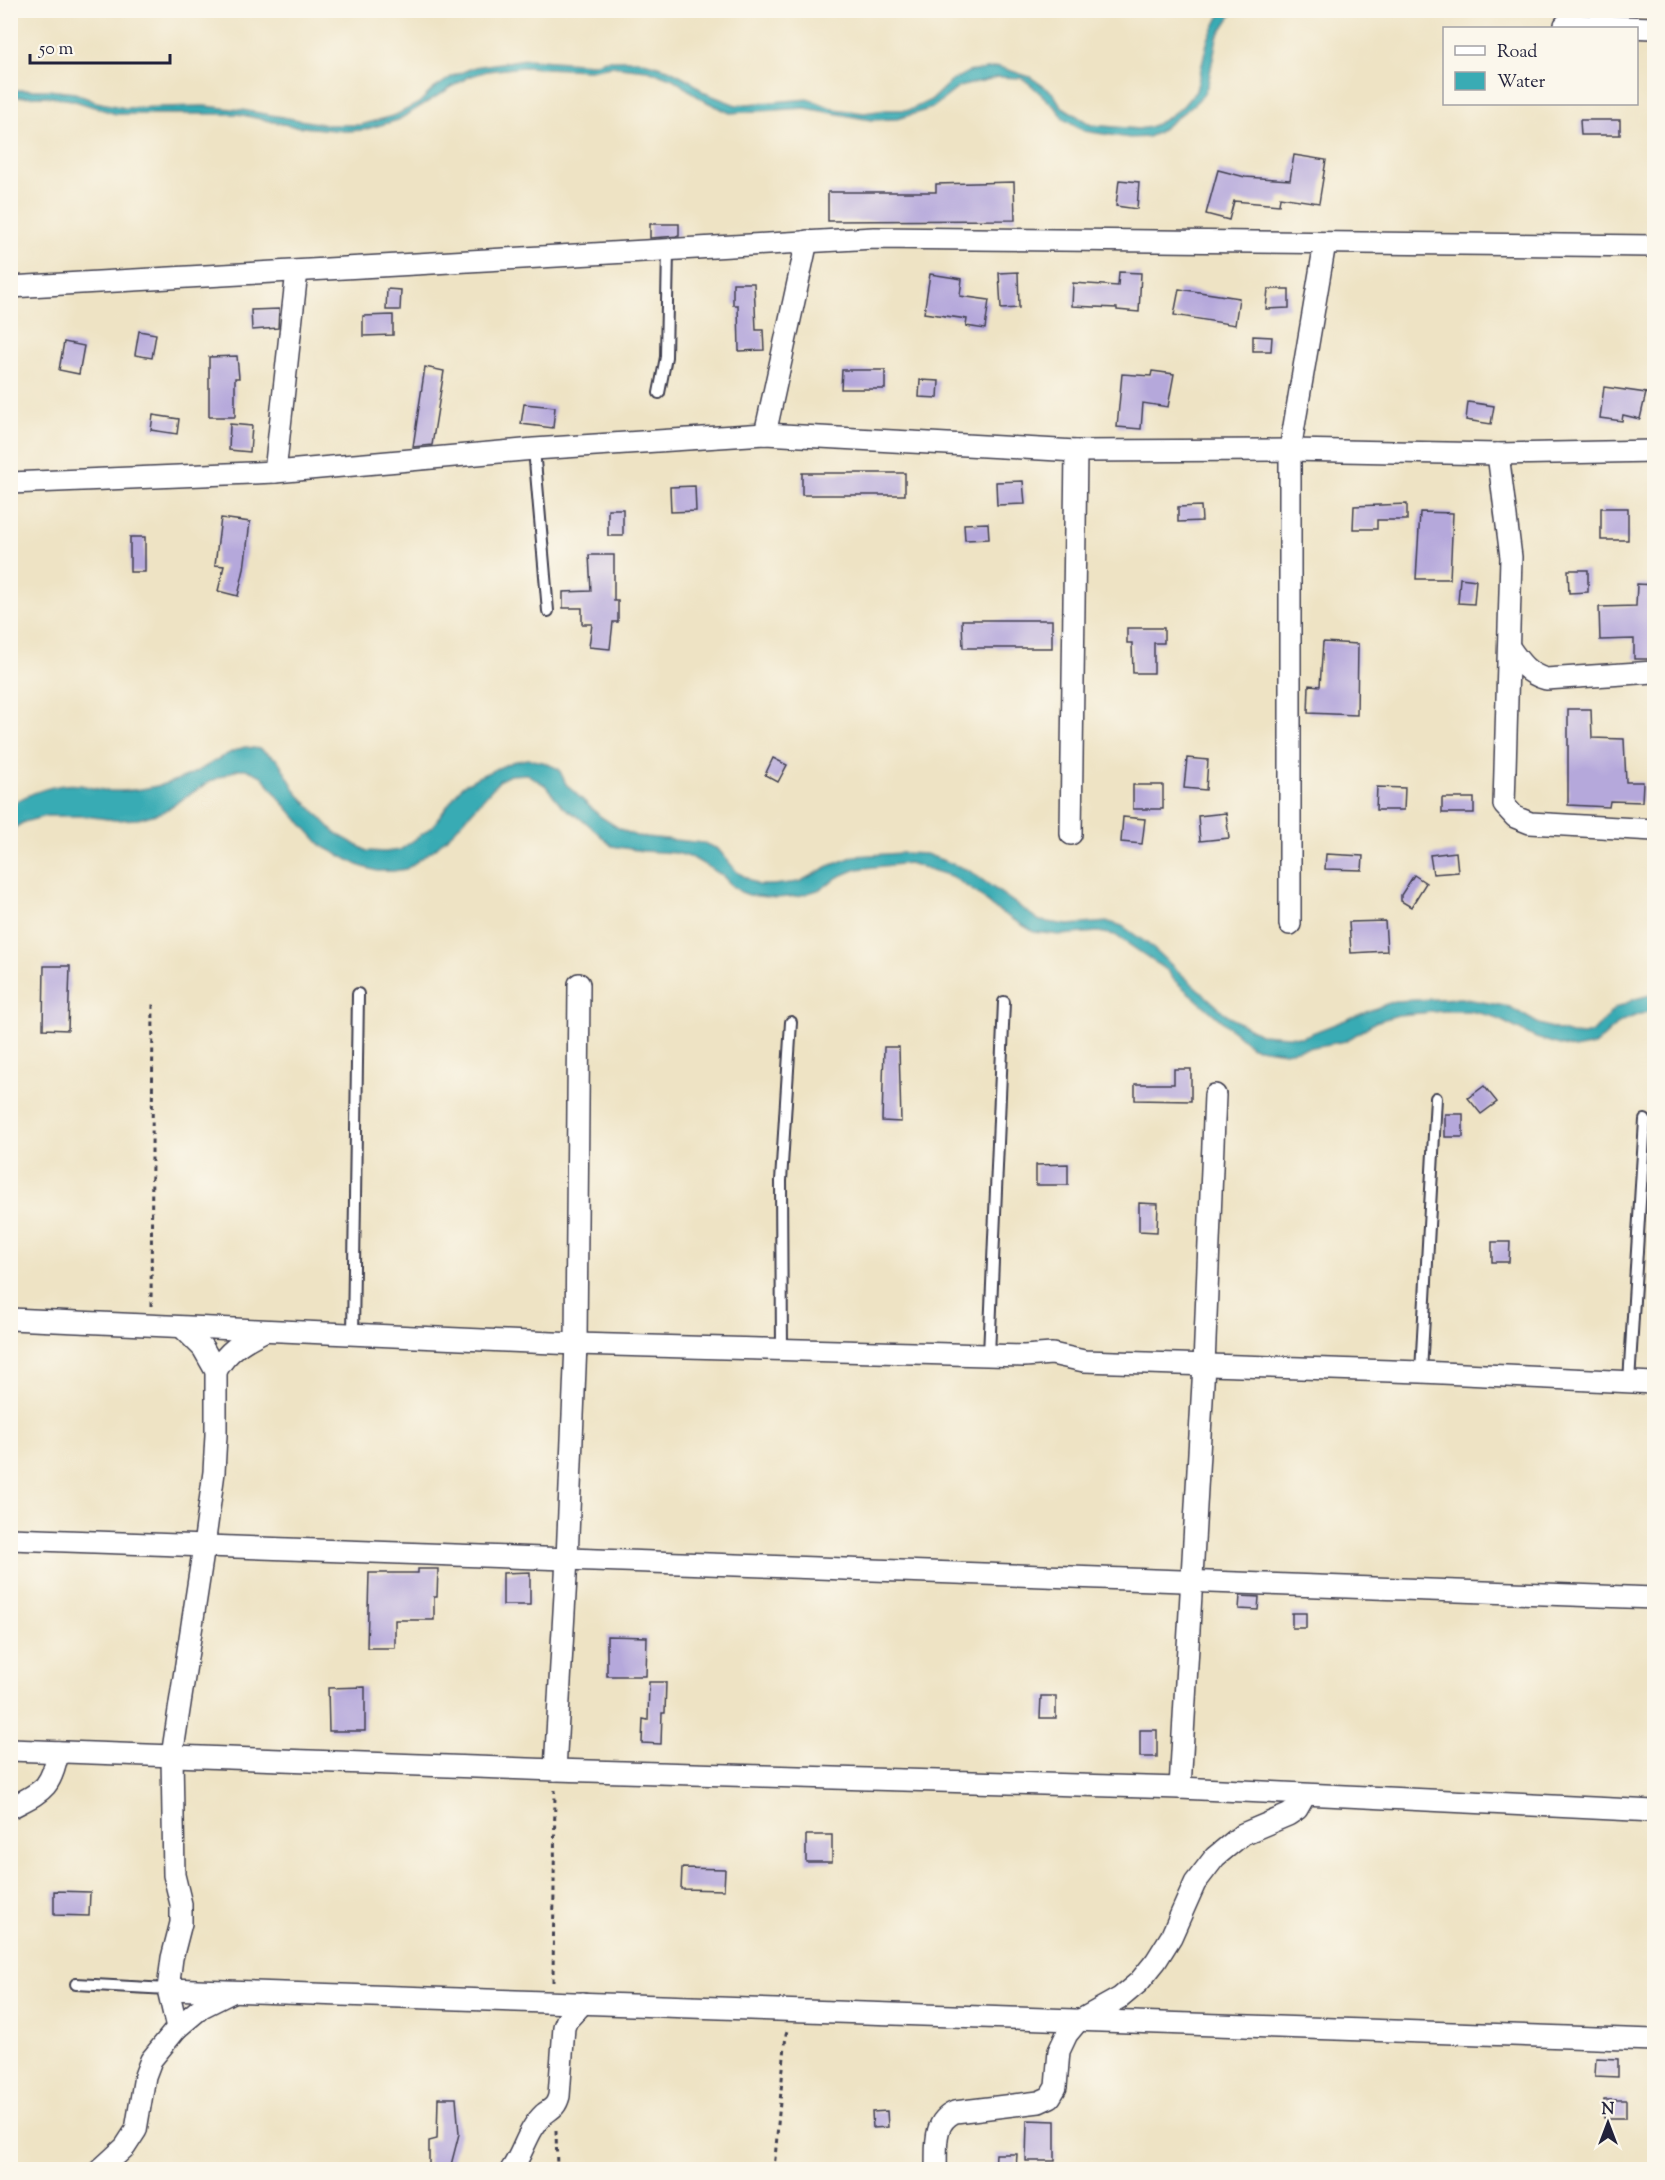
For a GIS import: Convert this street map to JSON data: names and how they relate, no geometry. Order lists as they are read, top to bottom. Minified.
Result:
{"legend":["Road","Water"],"scale_bar":"50 m","north":"top"}
